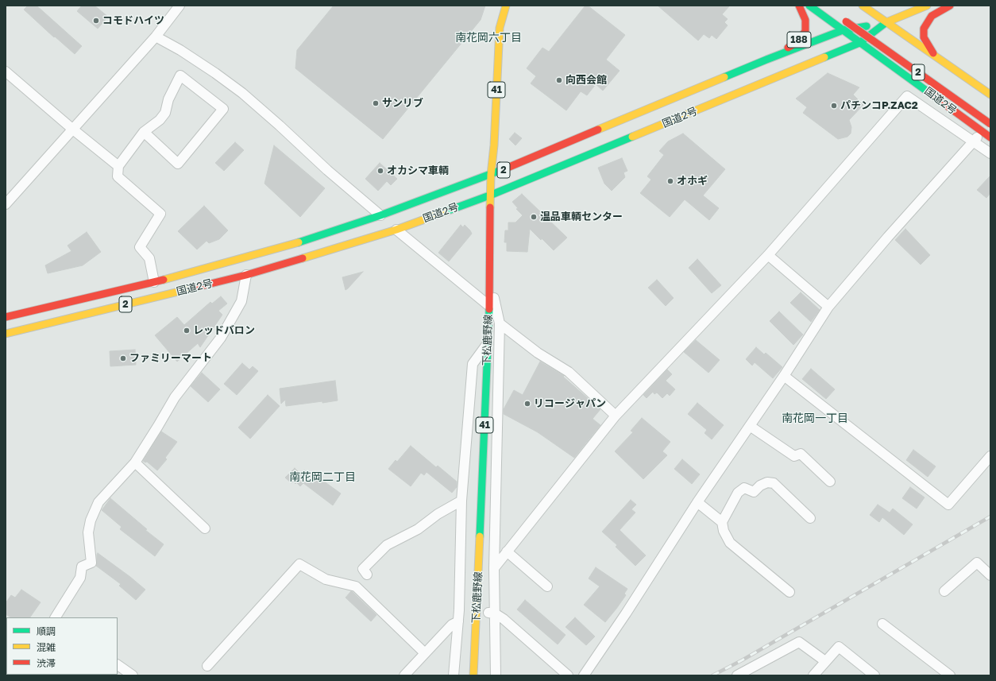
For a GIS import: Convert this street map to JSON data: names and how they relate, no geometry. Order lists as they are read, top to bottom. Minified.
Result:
{"streets":{"main road":["188","2","41","国道2号","下松鹿野線"]},"crossings":[["188","国道2号"],["2","国道2号"],["国道2号","下松鹿野線"]],"districts":["南花岡六丁目","南花岡一丁目","南花岡二丁目"],"places":["コモドハイツ","向西会館","サンリブ","パチンコP.ZAC2","オカシマ車輌","オホギ","温品車輌センター","レッドバロン","ファミリーマート","リコージャパン"],"legend":["順調","混雑","渋滞"]}
